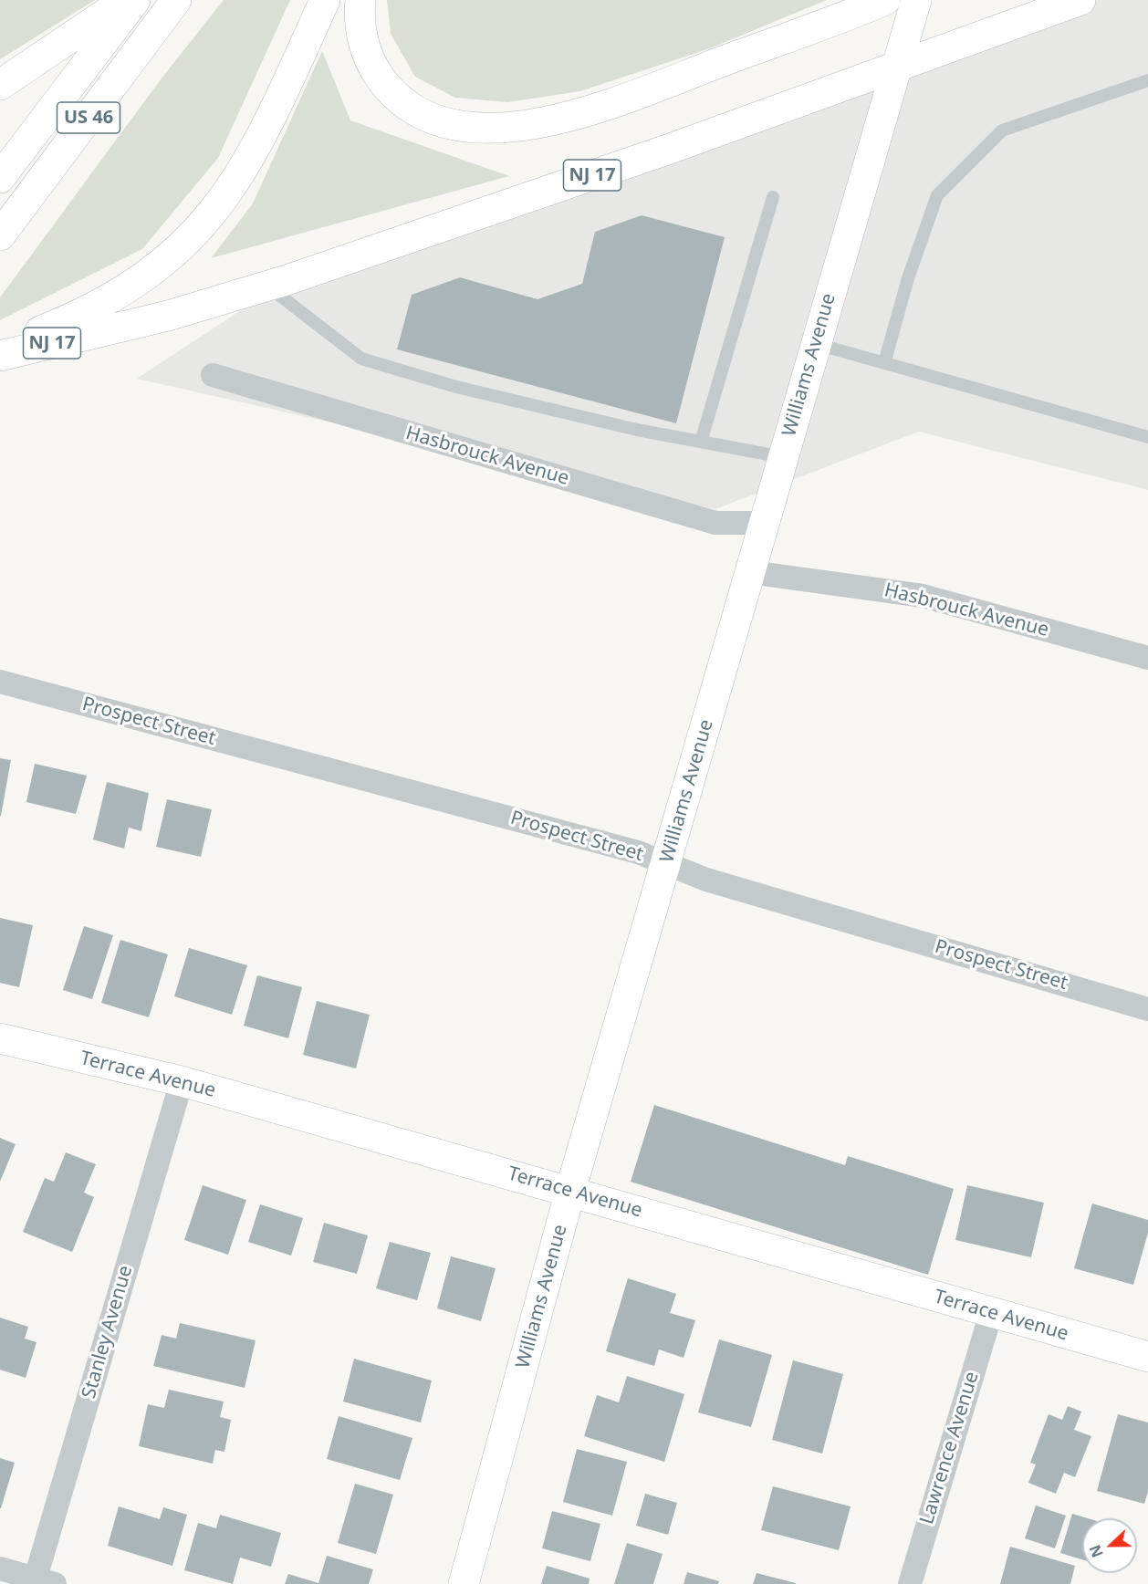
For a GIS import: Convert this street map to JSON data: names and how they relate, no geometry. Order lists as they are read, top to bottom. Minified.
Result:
{"streets":{"main road":["US 46","NJ 17","Williams Avenue","Terrace Avenue"],"street":["Hasbrouck Avenue","Prospect Street","Stanley Avenue","Lawrence Avenue"]},"crossings":[["NJ 17","Williams Avenue"],["Williams Avenue","Hasbrouck Avenue"],["Williams Avenue","Prospect Street"],["Williams Avenue","Terrace Avenue"],["Terrace Avenue","Stanley Avenue"],["Terrace Avenue","Lawrence Avenue"]],"north":"left"}
